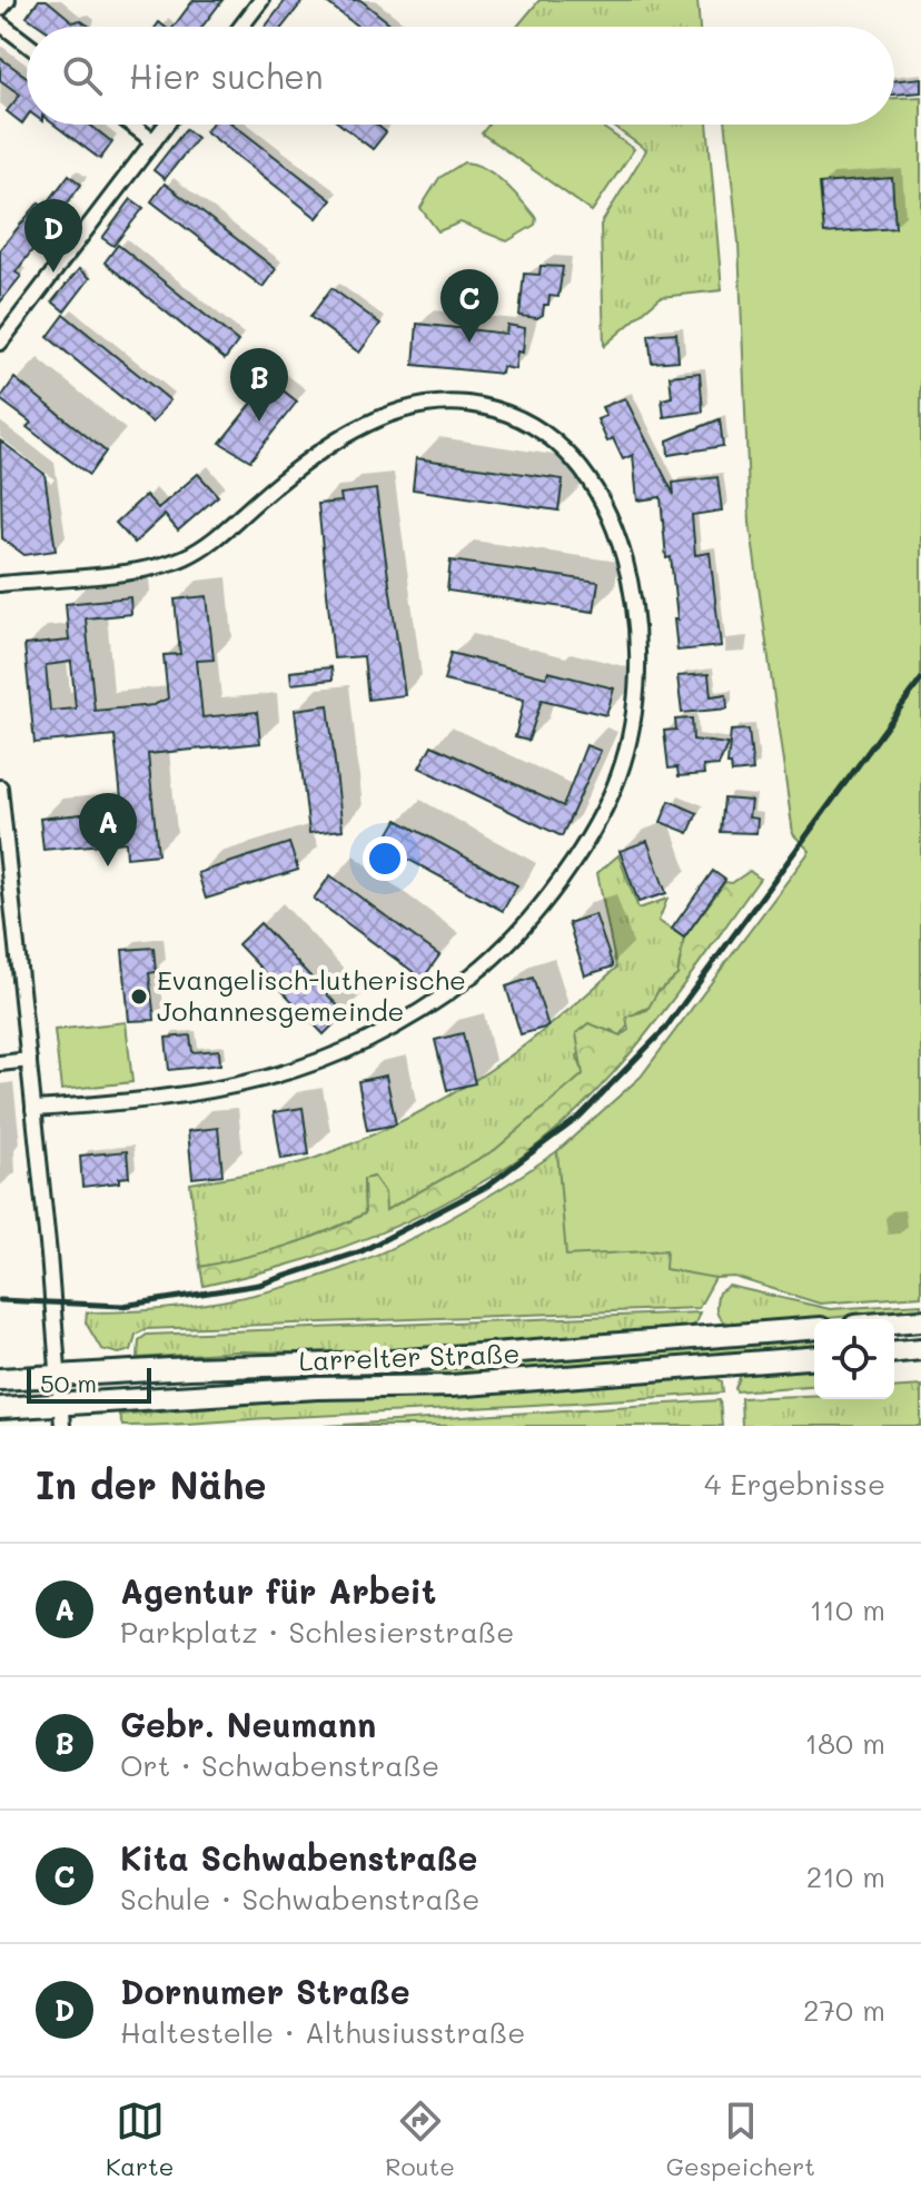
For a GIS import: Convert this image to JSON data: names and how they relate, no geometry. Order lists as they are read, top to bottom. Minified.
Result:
{"streets":{"street":["Larrelter Straße"]},"places":["Evangelisch-lutherische Johannesgemeinde"],"scale_bar":"50 m","page":{"search":"Hier suchen","pins":["D","C","B","A"],"scale":"50 m","heading":["In der Nähe","4 Ergebnisse"],"list":[{"mark":"A","name":"Agentur für Arbeit","note":"Parkplatz · Schlesierstraße","value":"110 m"},{"mark":"B","name":"Gebr. Neumann","note":"Ort · Schwabenstraße","value":"180 m"},{"mark":"C","name":"Kita Schwabenstraße","note":"Schule · Schwabenstraße","value":"210 m"},{"mark":"D","name":"Dornumer Straße","note":"Haltestelle · Althusiusstraße","value":"270 m"}],"nav":["Karte","Route","Gespeichert"]}}
